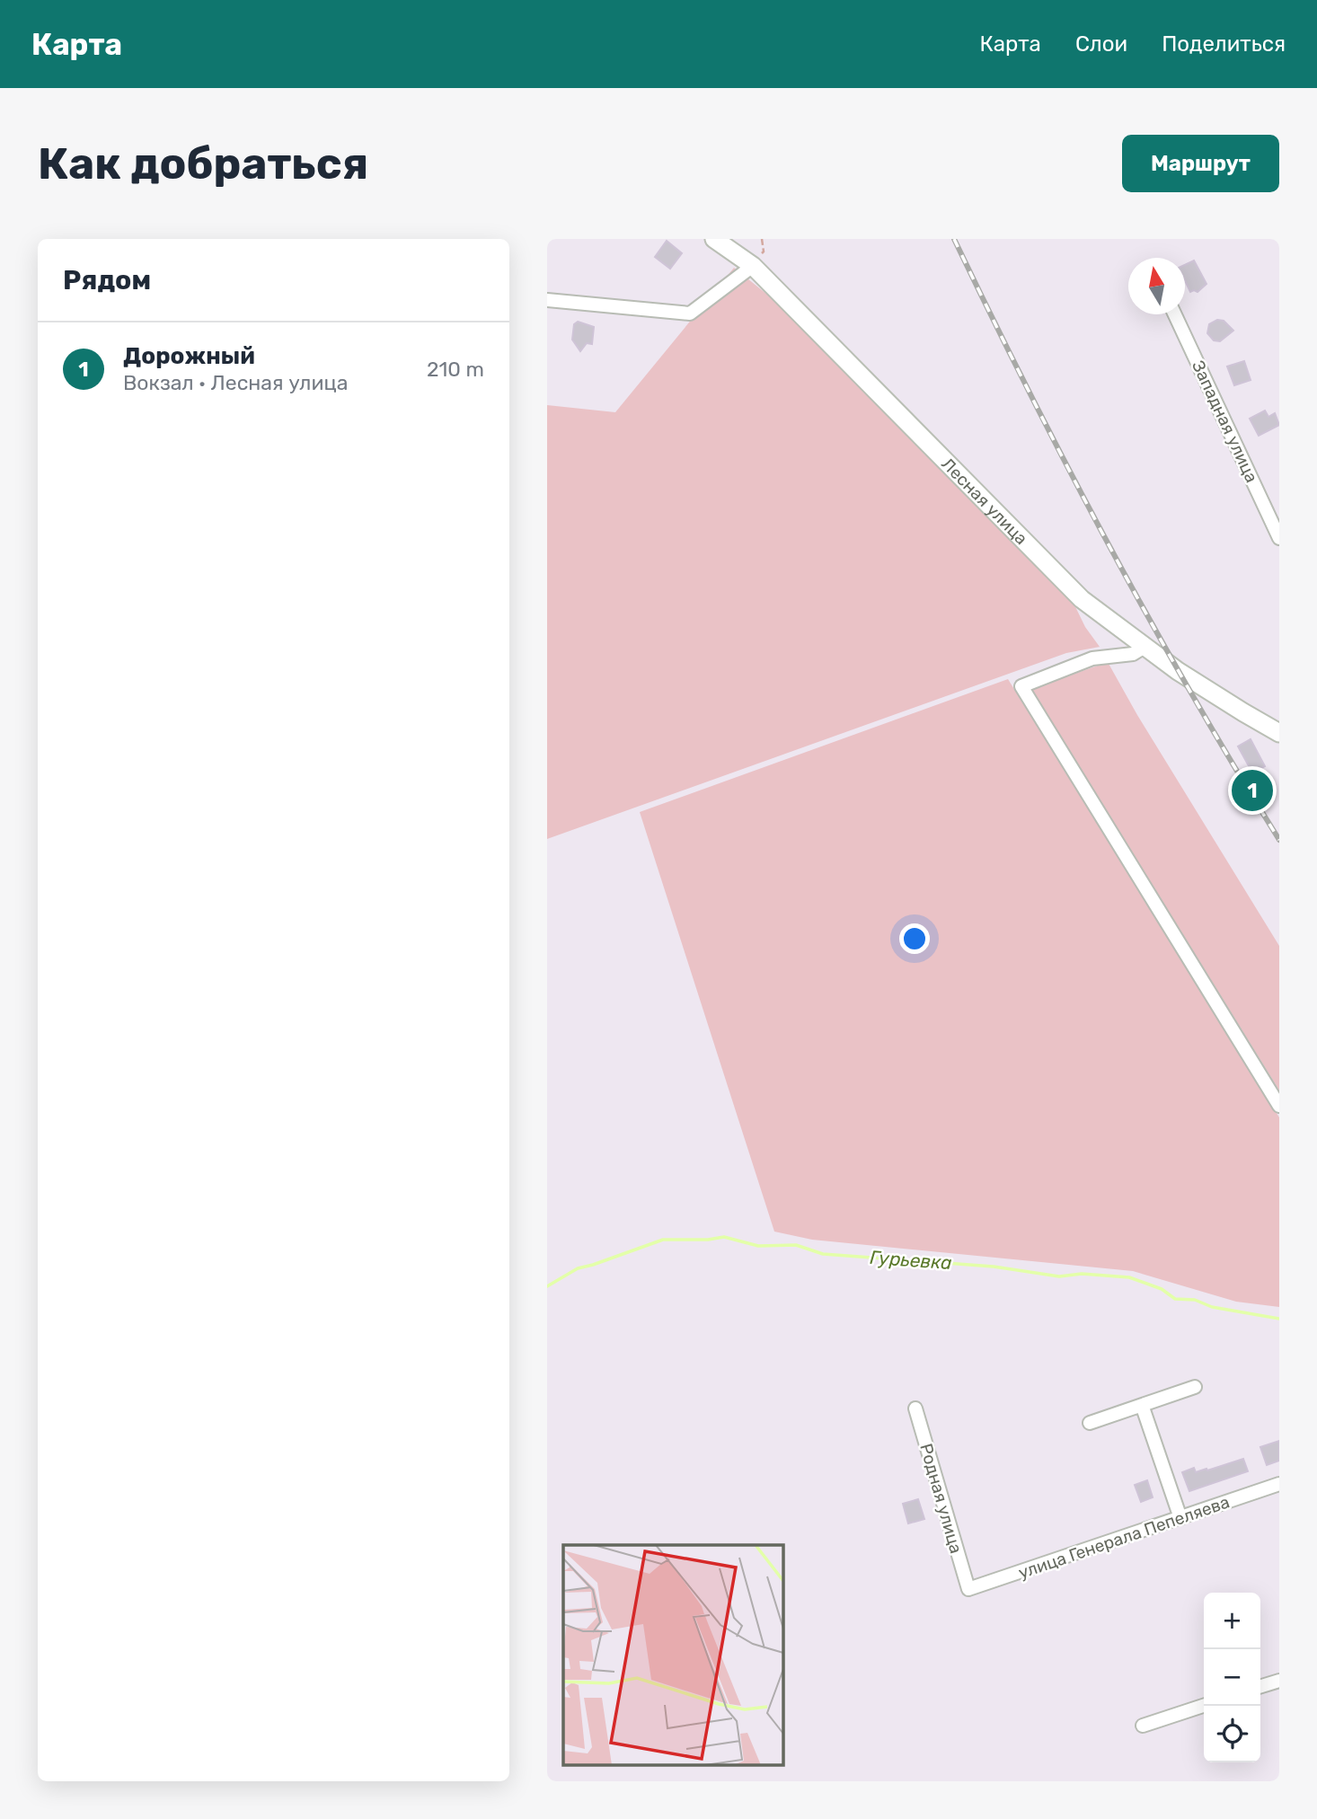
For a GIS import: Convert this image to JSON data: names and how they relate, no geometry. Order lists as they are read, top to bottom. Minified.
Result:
{"streets":{"street":["Западная улица","Лесная улица","Родная улица","улица Генерала Пепеляева"]},"crossings":[["Родная улица","улица Генерала Пепеляева"]],"water":["Гурьевка"],"north":"top","page":{"header":"Карта","nav":["Карта","Слои","Поделиться"],"buttons":"Маршрут","title":"Как добраться","heading":"Рядом","list":[{"mark":"1","name":"Дорожный","note":"Вокзал · Лесная улица","value":"210 m"}],"pins":"1","map_buttons":["+","−"]}}
